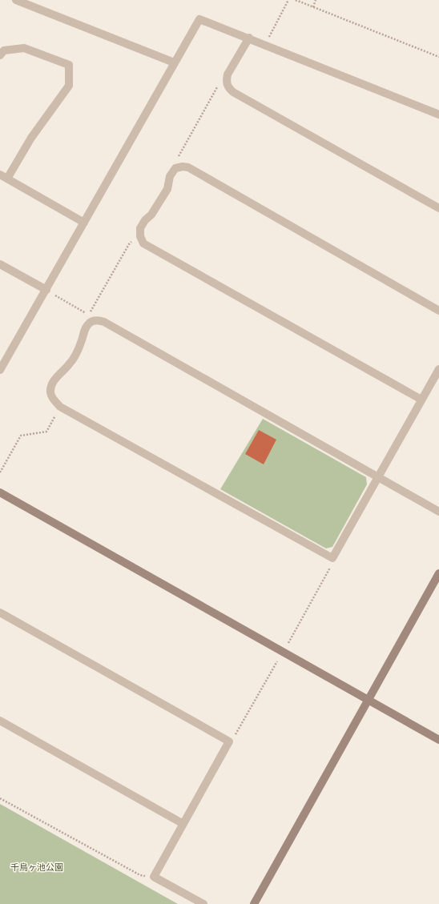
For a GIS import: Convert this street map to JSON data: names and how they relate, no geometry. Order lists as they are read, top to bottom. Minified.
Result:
{"parks":["千鳥ヶ池公園"]}
